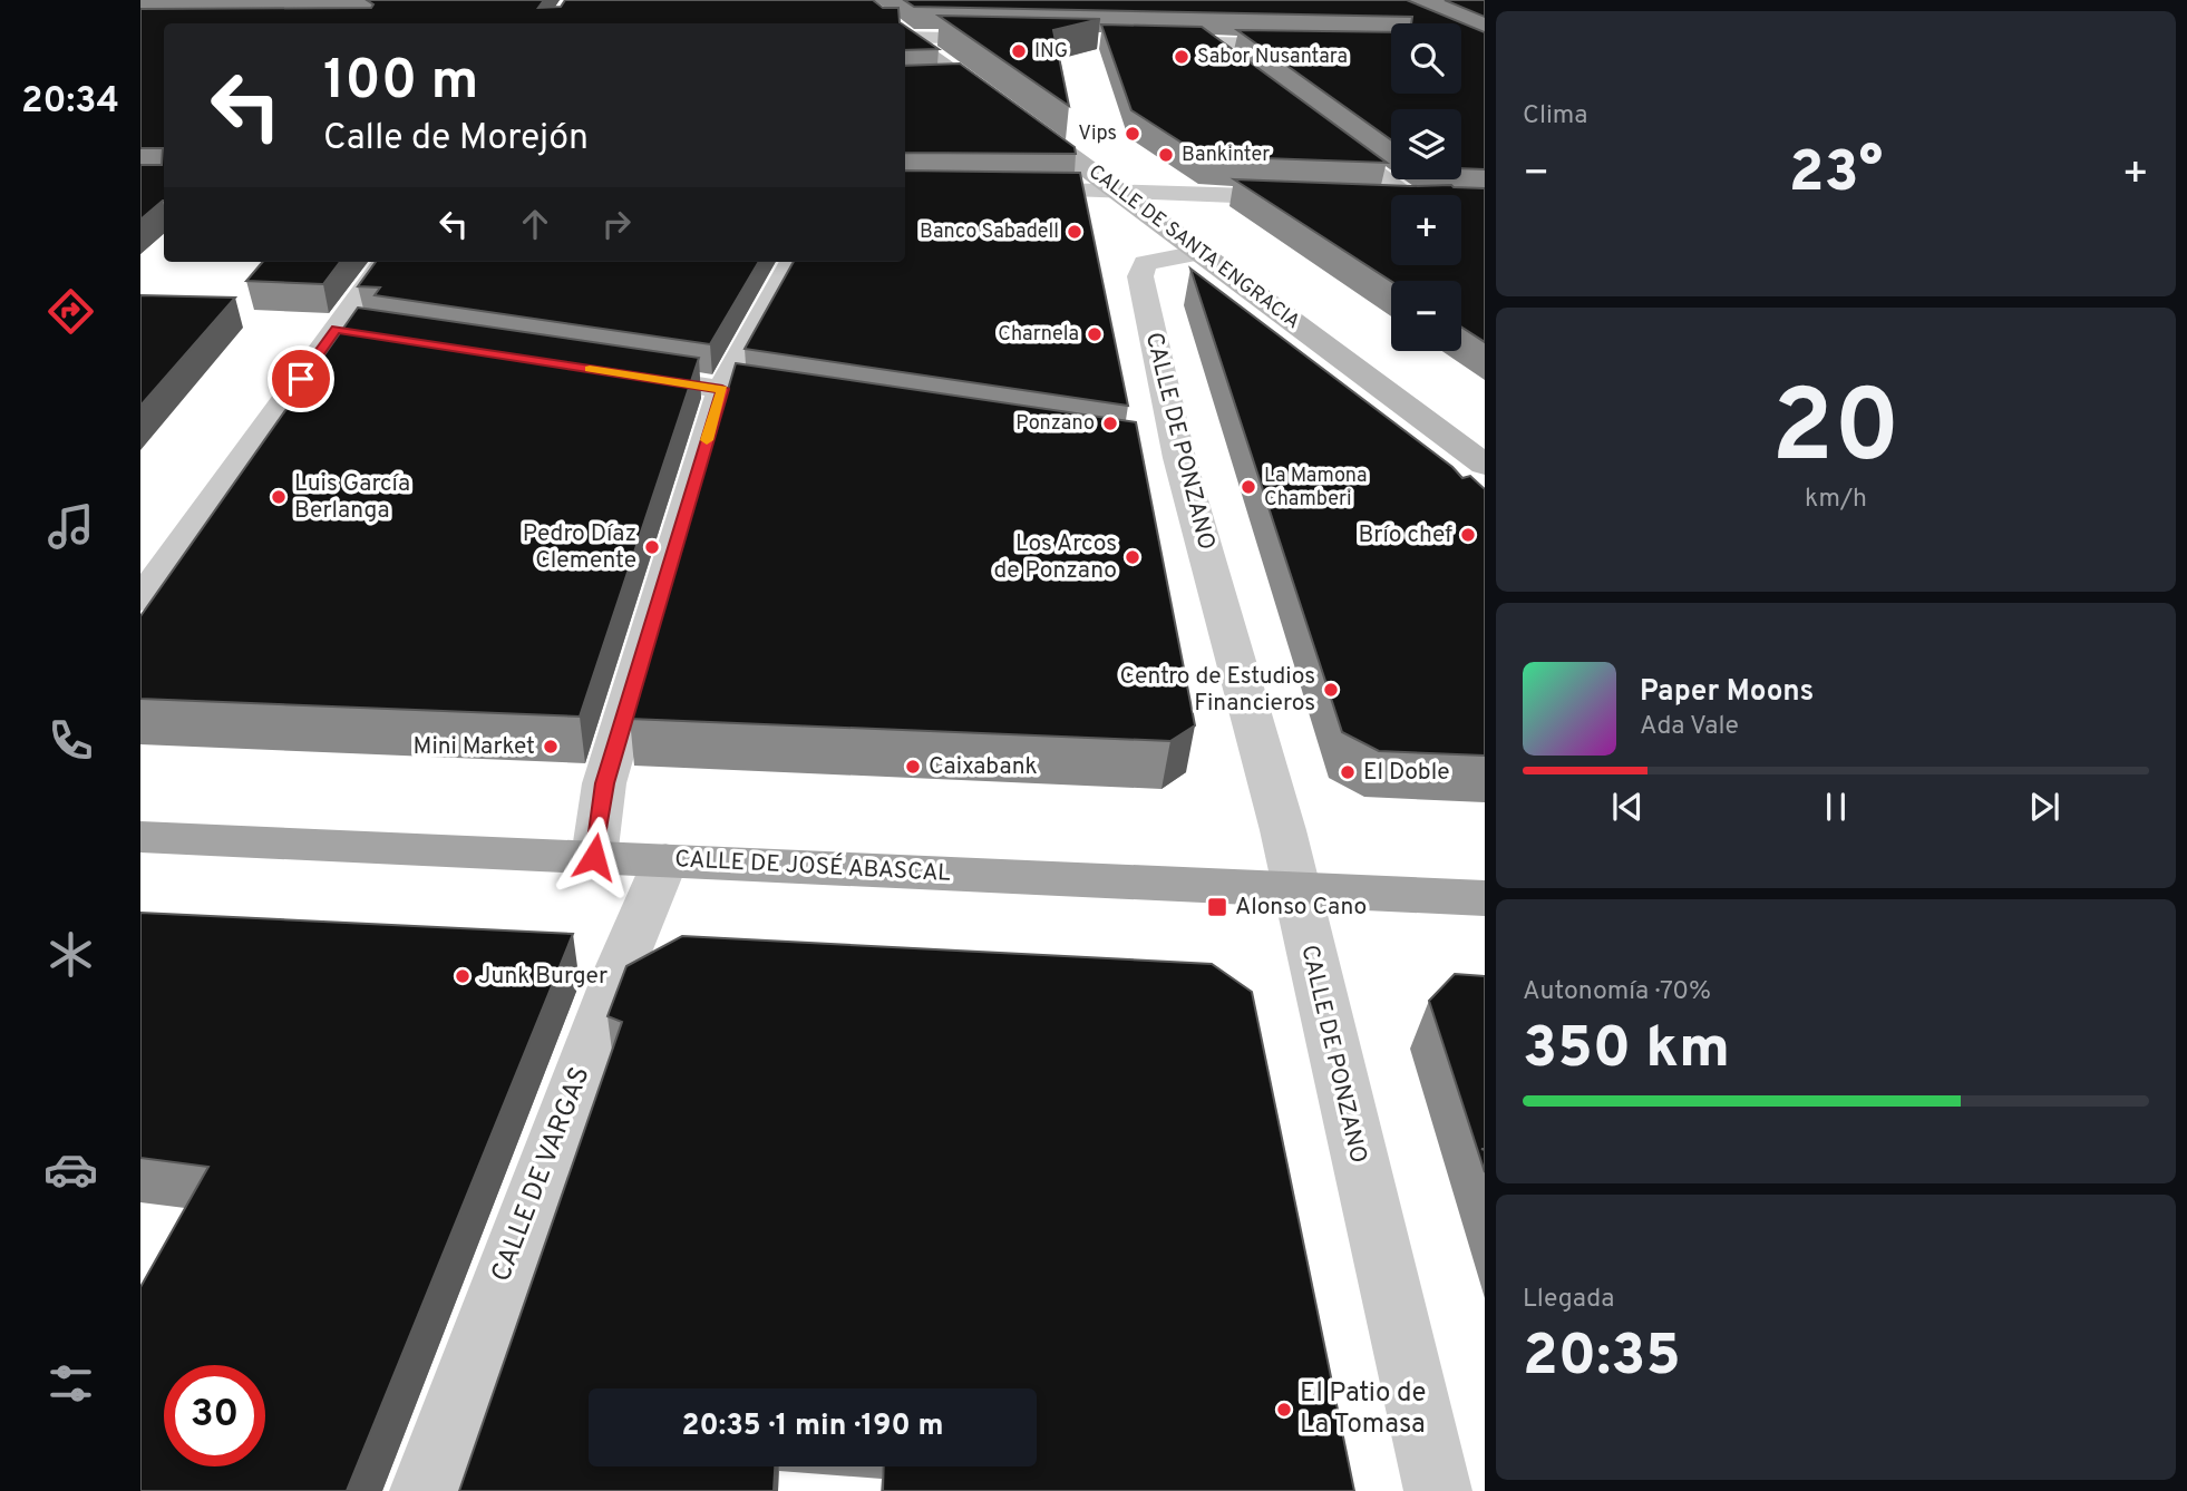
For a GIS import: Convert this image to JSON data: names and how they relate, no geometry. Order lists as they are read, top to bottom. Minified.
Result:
{"streets":{"main road":["CALLE DE SANTA ENGRACIA","CALLE DE JOSÉ ABASCAL"],"street":["CALLE DE PONZANO","CALLE DE VARGAS"]},"crossings":[["CALLE DE SANTA ENGRACIA","CALLE DE PONZANO"],["CALLE DE PONZANO","CALLE DE JOSÉ ABASCAL"],["CALLE DE JOSÉ ABASCAL","CALLE DE VARGAS"]],"places":{"other":["ING","Sabor Nusantara","Vips","Bankinter","Banco Sabadell","Charnela","Ponzano","La Mamona Chamberi","Luis García Berlanga","Brío chef","Pedro Díaz Clemente","Los Arcos de Ponzano","Centro de Estudios Financieros","Mini Market","Caixabank","El Doble","Junk Burger","El Patio de La Tomasa"],"transit":["Alonso Cano"]},"page":{"tabs":"20:34","tile":["Clima",["20","km/h"],["Autonomía · 70%","350 km"],["Llegada","20:35"]],"map_buttons":["+","−"],"turn":["100 m","Calle de Morejón"],"heat":["−","23°","+"],"song":["Paper Moons","Ada Vale"],"limit":"30","trip":"20:35 · 1 min · 190 m"}}
